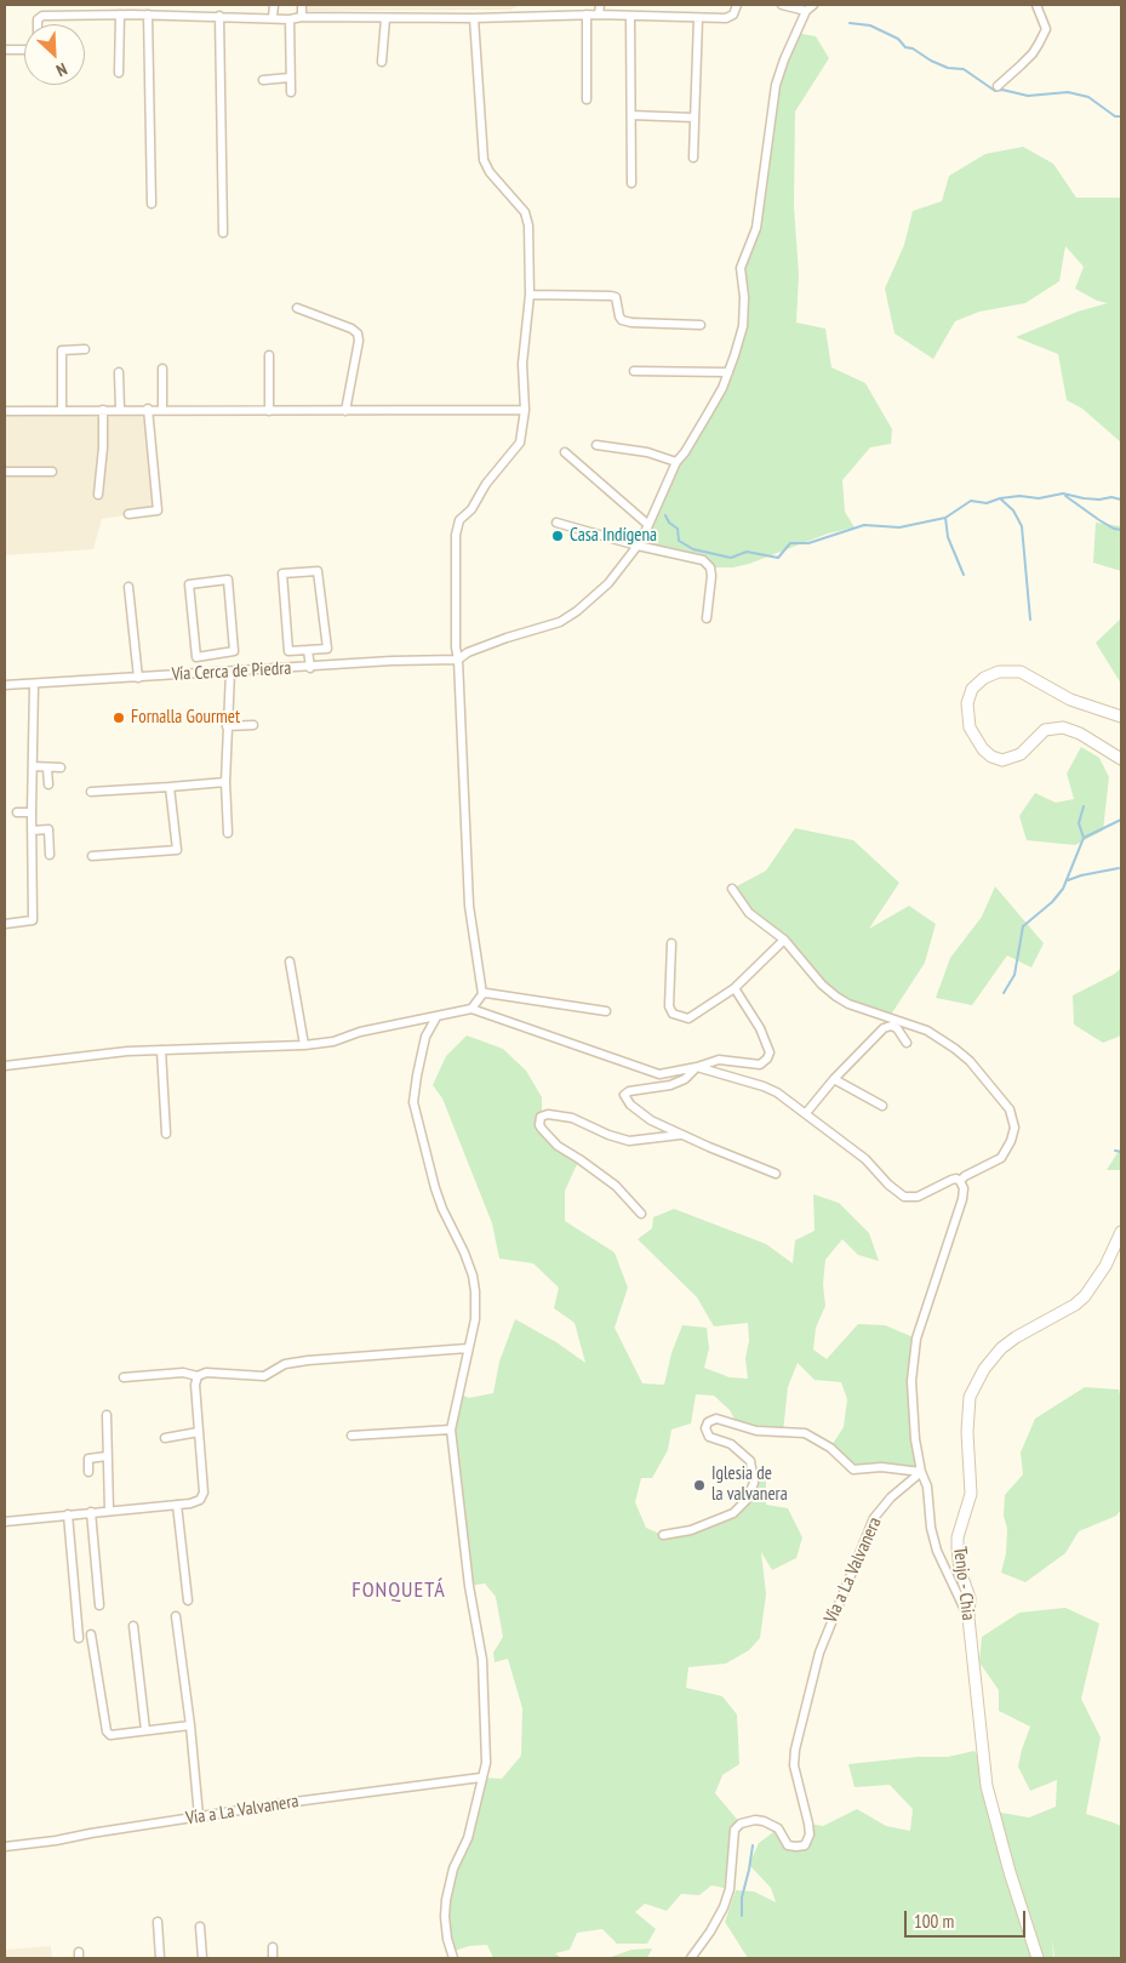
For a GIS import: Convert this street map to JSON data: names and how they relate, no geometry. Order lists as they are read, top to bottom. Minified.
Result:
{"streets":{"street":["Vía Cerca de Piedra","Vía a La Valvanera","Tenjo - Chia"]},"districts":["FONQUETÁ"],"places":["Casa Indígena","Fornalla Gourmet","Iglesia de la valvanera"],"scale_bar":"100 m","north":"bottom right"}
